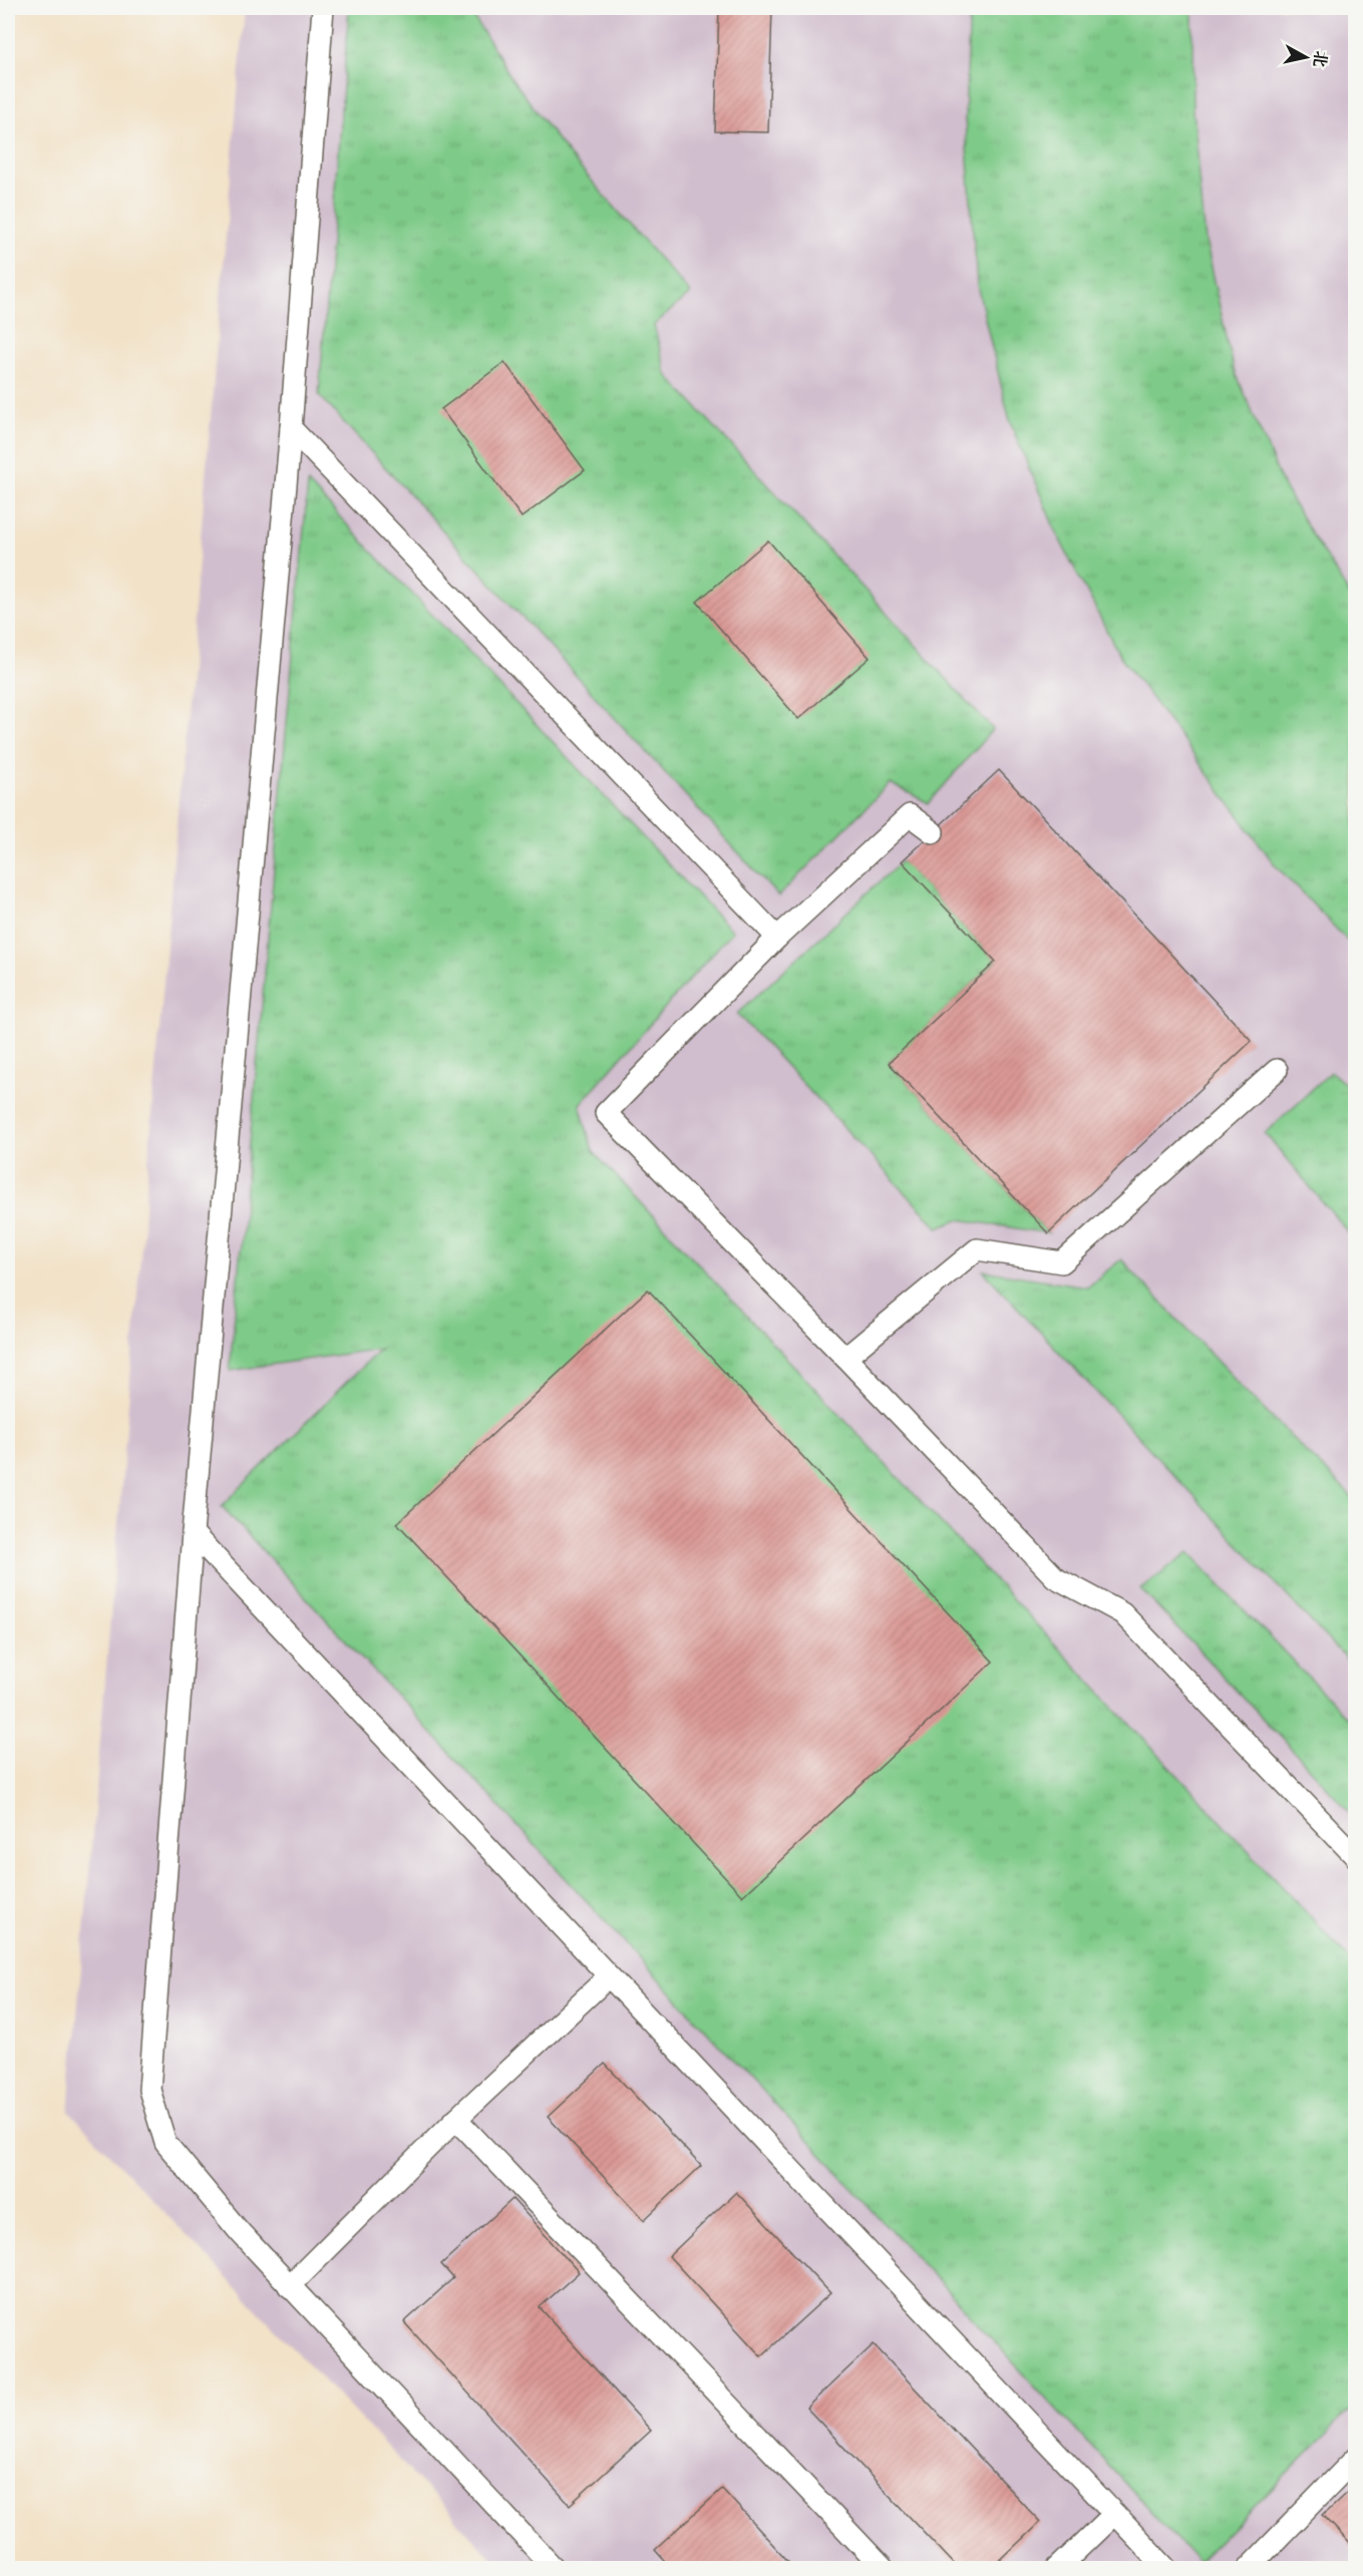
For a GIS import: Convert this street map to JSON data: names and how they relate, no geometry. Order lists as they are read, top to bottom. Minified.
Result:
{"north":"right"}
